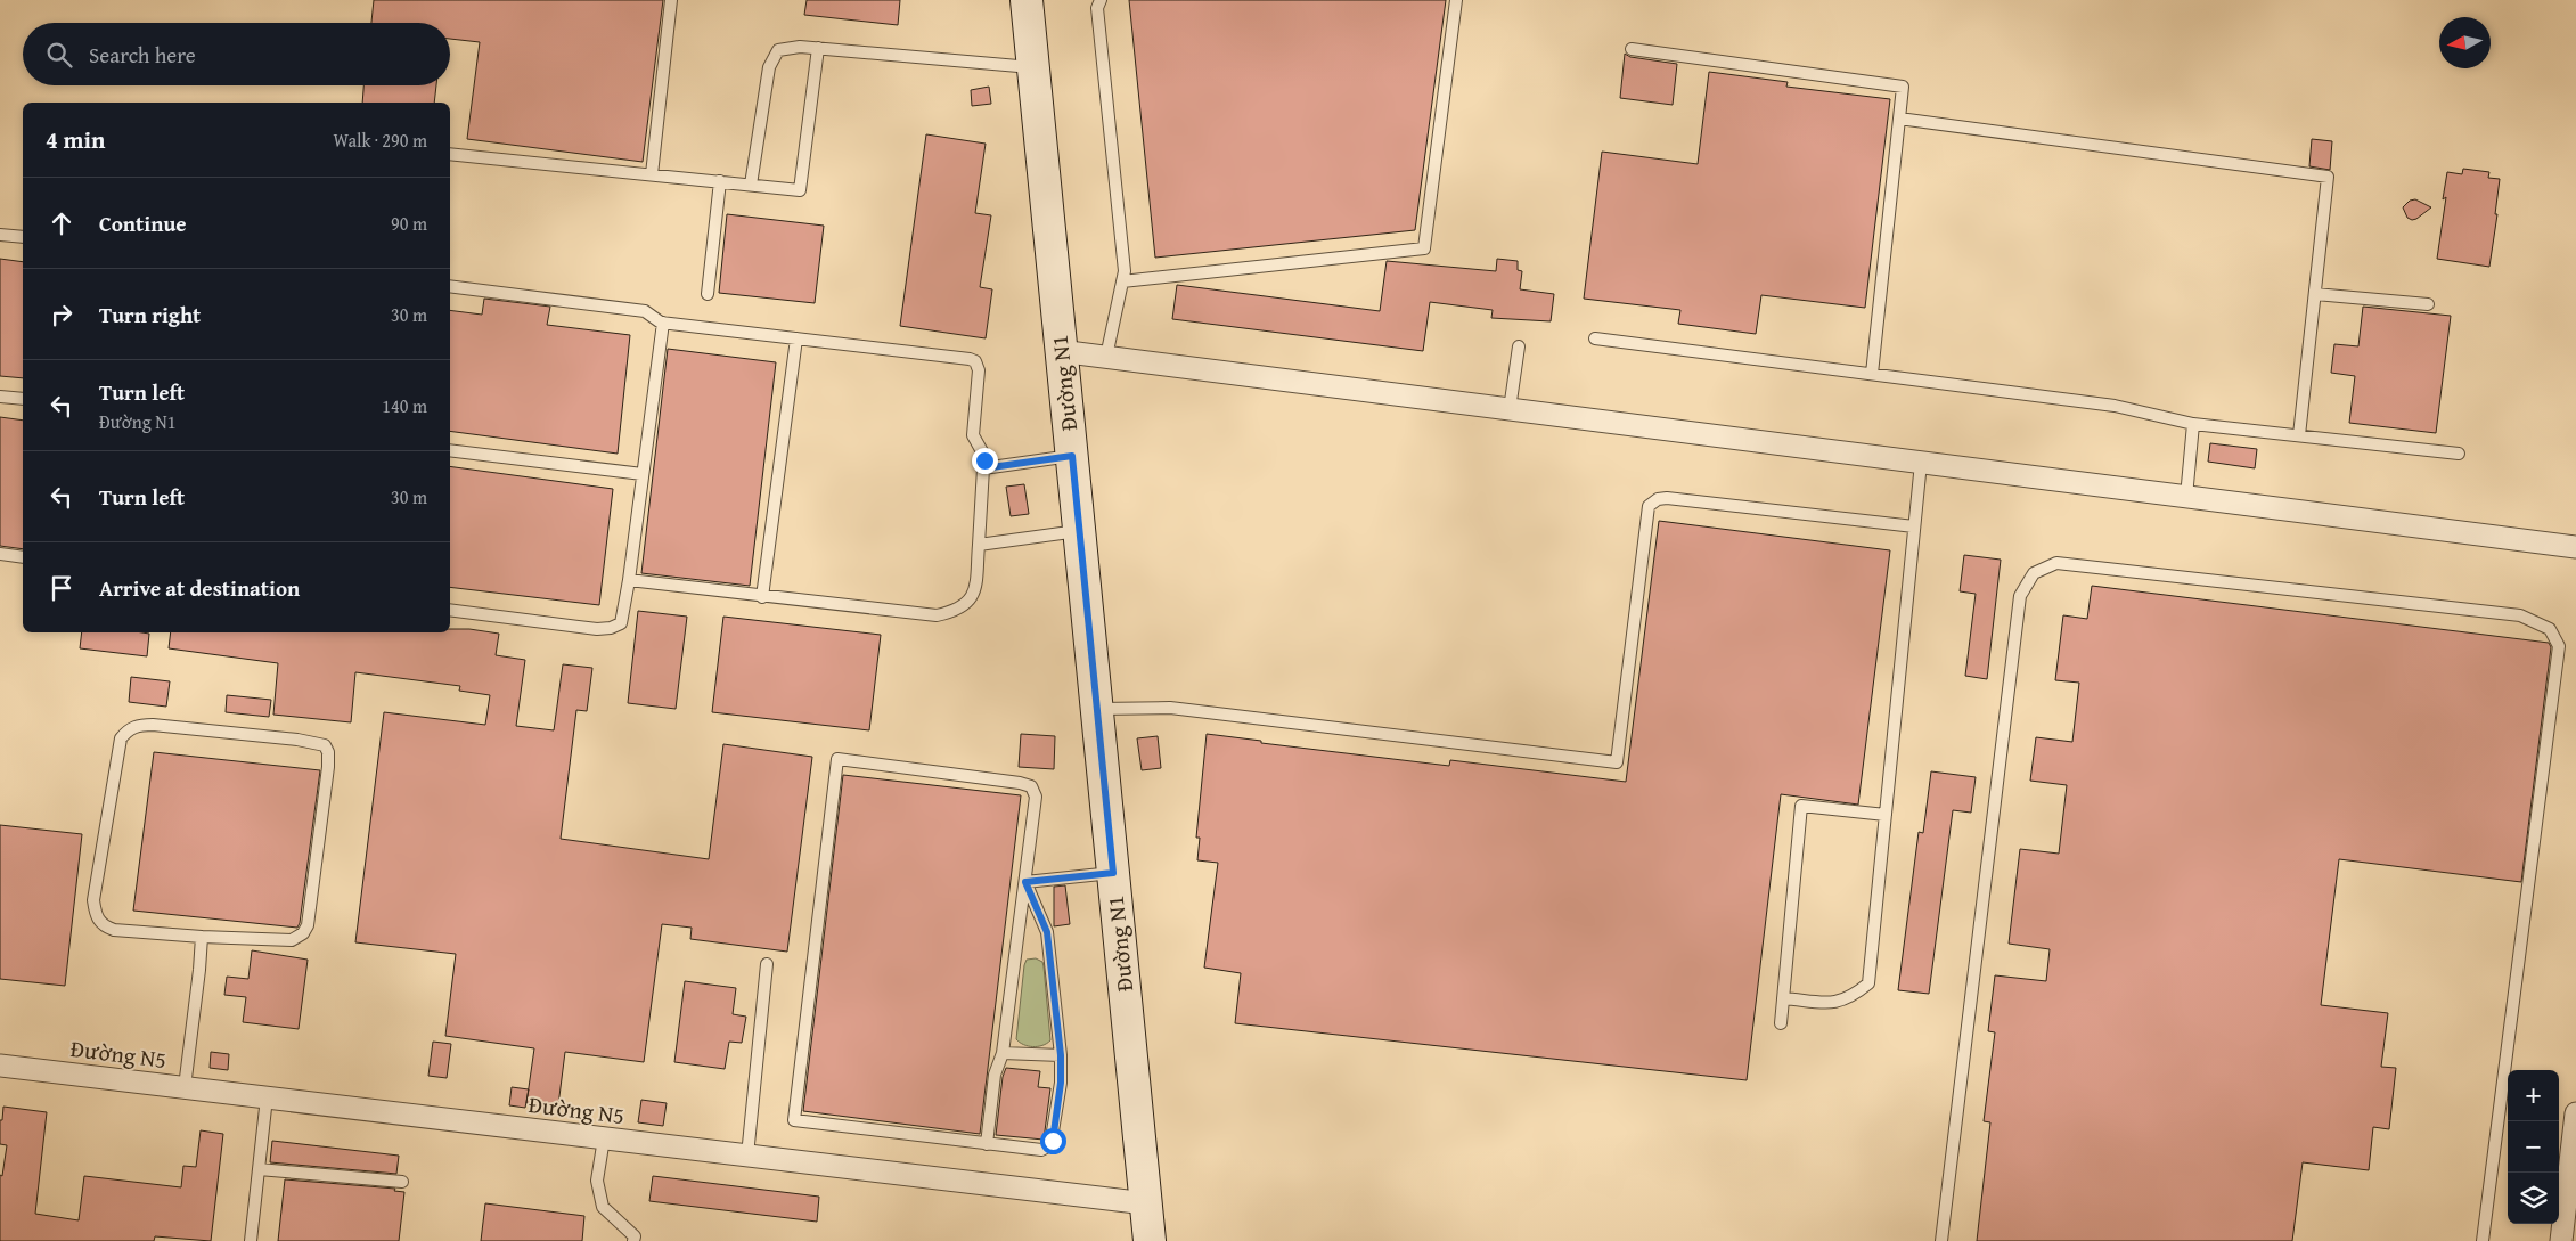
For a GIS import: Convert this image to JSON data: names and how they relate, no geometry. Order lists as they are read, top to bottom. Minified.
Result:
{"streets":{"street":["Đường N1","Đường N5"]},"crossings":[["Đường N1","Đường N5"]],"north":"left","page":{"search":"Search here","heading":["4 min","Walk · 290 m"],"list":[["Continue","90 m"],["Turn right","30 m"],["Turn left","Đường N1","140 m"],["Turn left","30 m"],"Arrive at destination"],"map_buttons":["+","−"]}}
